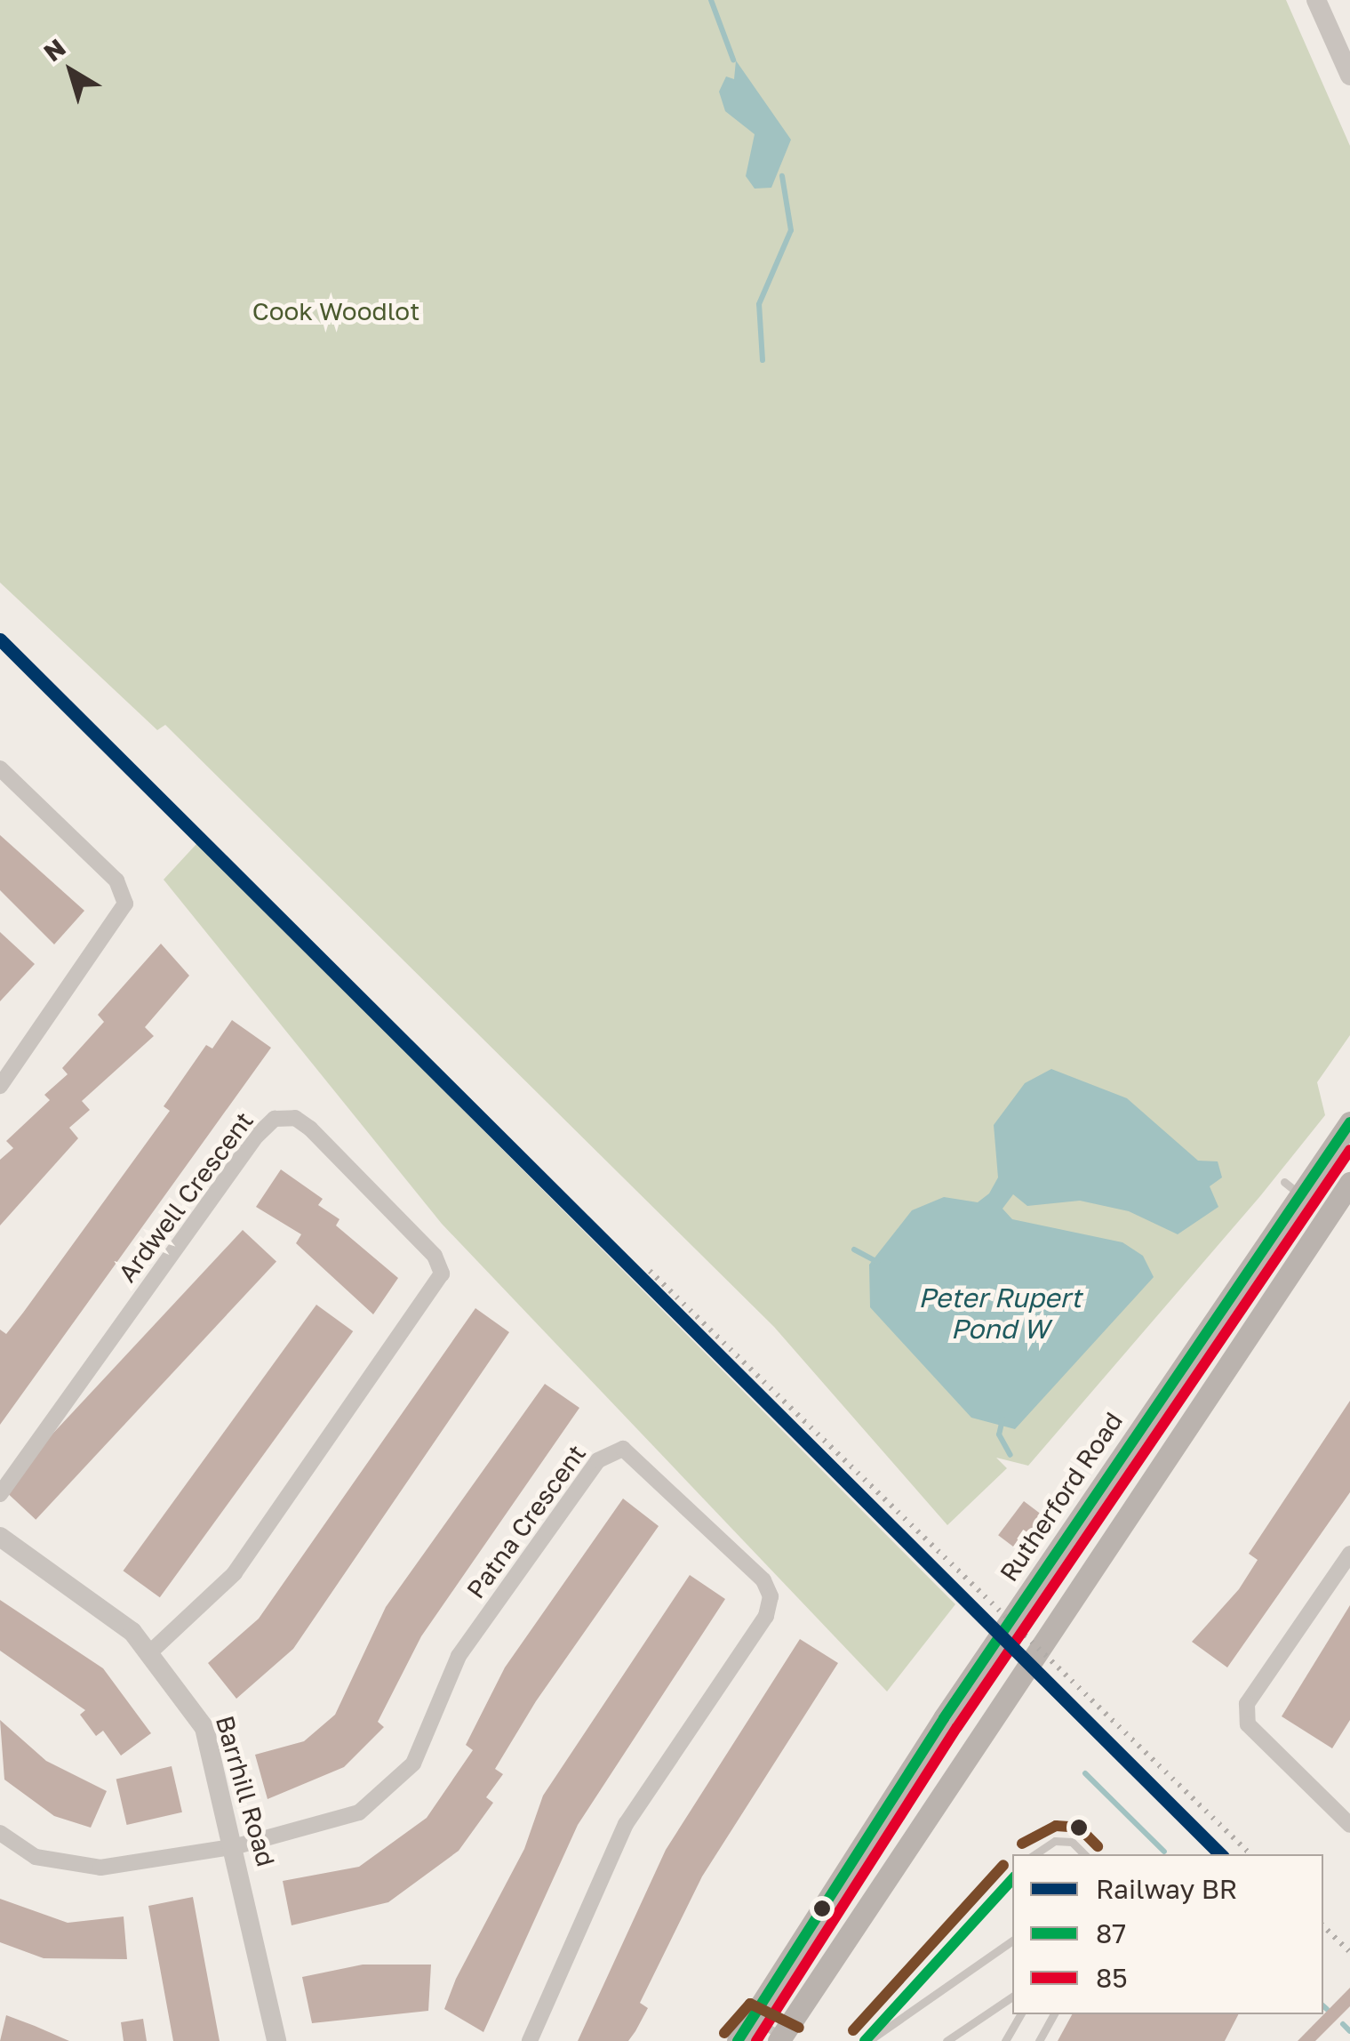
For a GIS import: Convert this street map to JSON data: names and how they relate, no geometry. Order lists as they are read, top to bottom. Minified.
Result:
{"streets":{"main road":["Rutherford Road"],"street":["Ardwell Crescent","Patna Crescent","Barrhill Road"]},"crossings":[["Ardwell Crescent","Barrhill Road"],["Patna Crescent","Barrhill Road"]],"water":["Peter Rupert Pond W"],"parks":["Cook Woodlot"],"lines":["rail line BR","transit line 87","transit line 85"],"legend":["Railway BR","87","85"],"north":"top left"}
